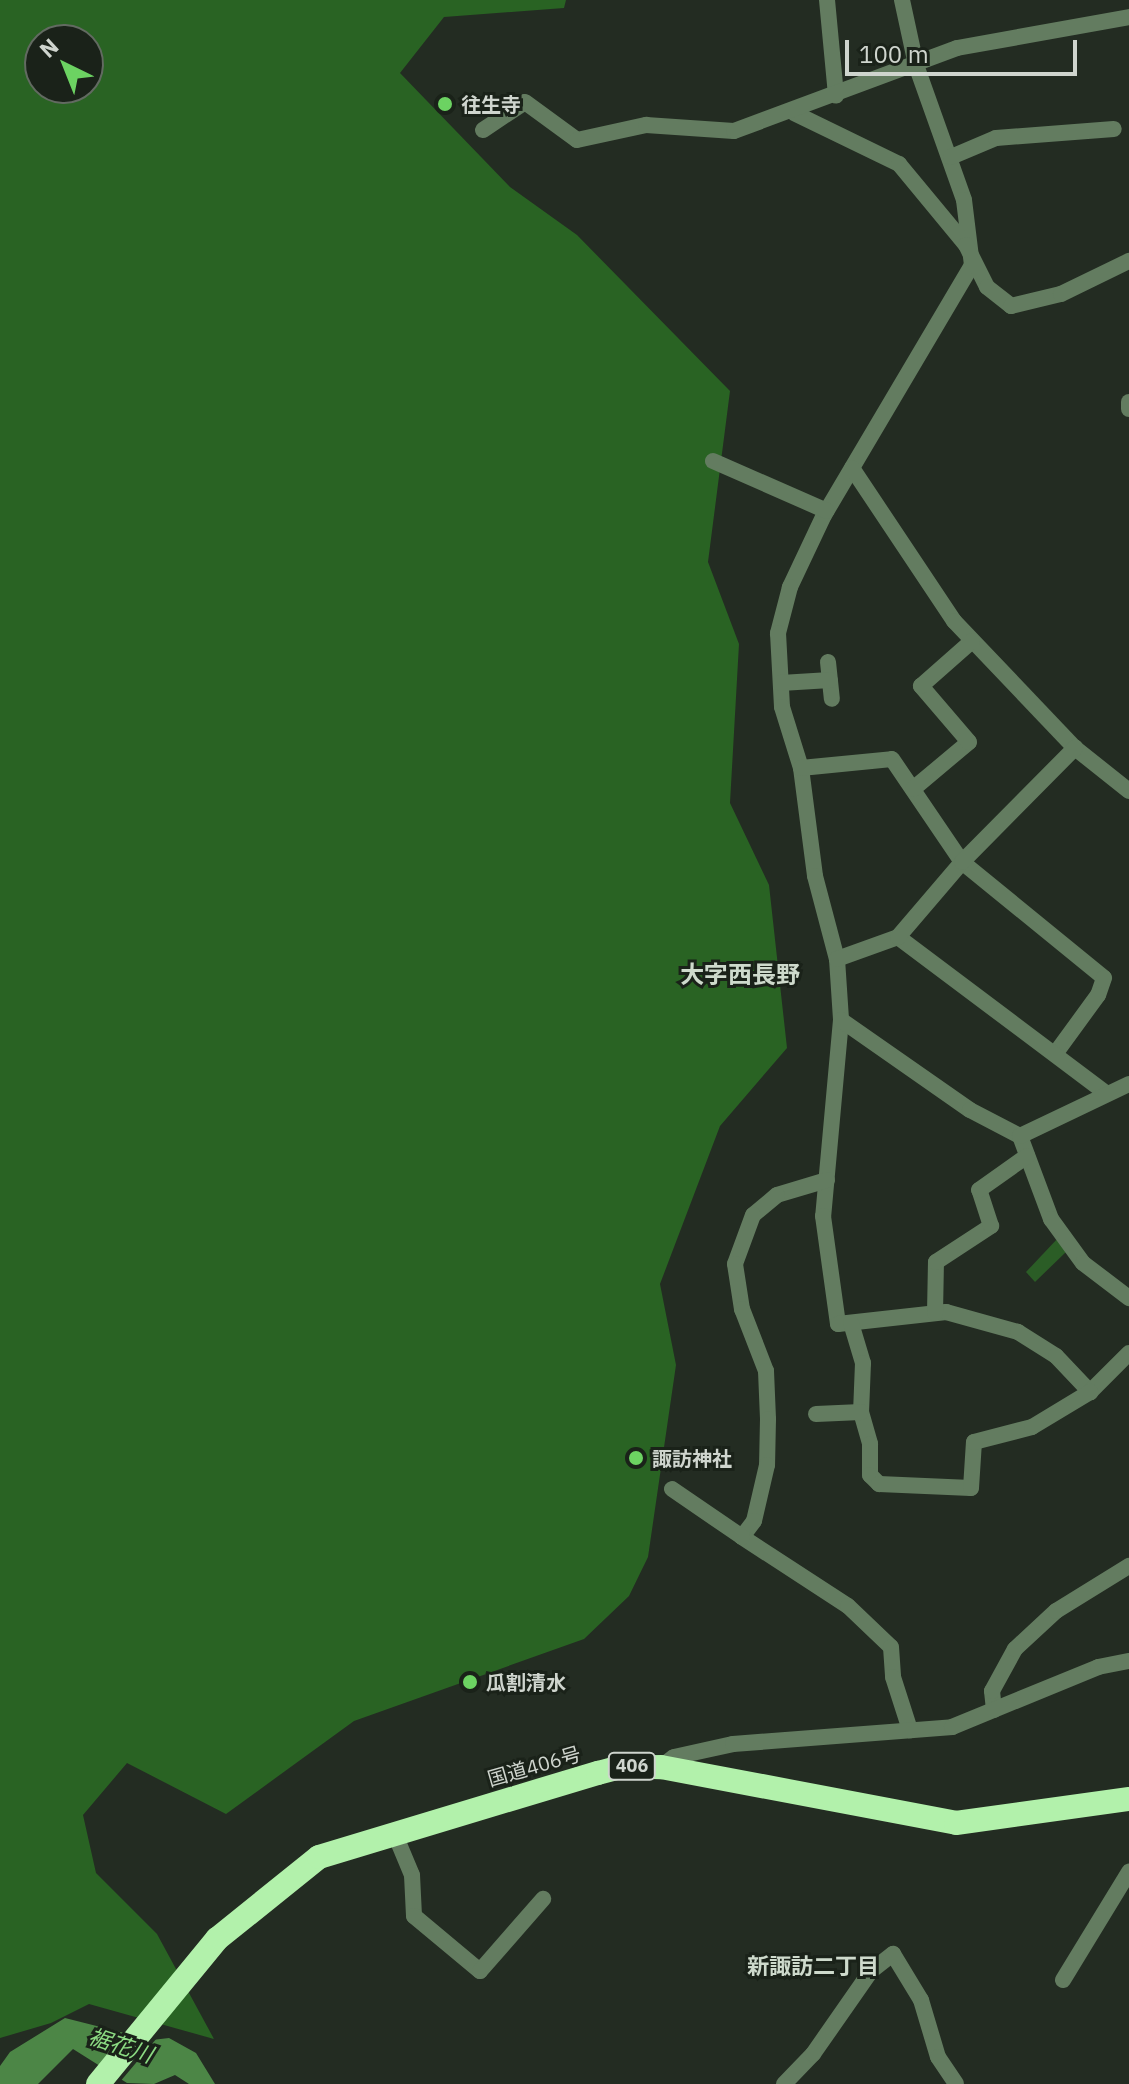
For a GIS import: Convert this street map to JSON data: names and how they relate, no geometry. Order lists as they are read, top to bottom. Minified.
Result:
{"streets":{"highway":["国道406号","406"]},"districts":["大字西長野","新諏訪二丁目"],"water":["裾花川"],"places":["往生寺","諏訪神社","瓜割清水"],"scale_bar":"100 m","north":"top left"}
